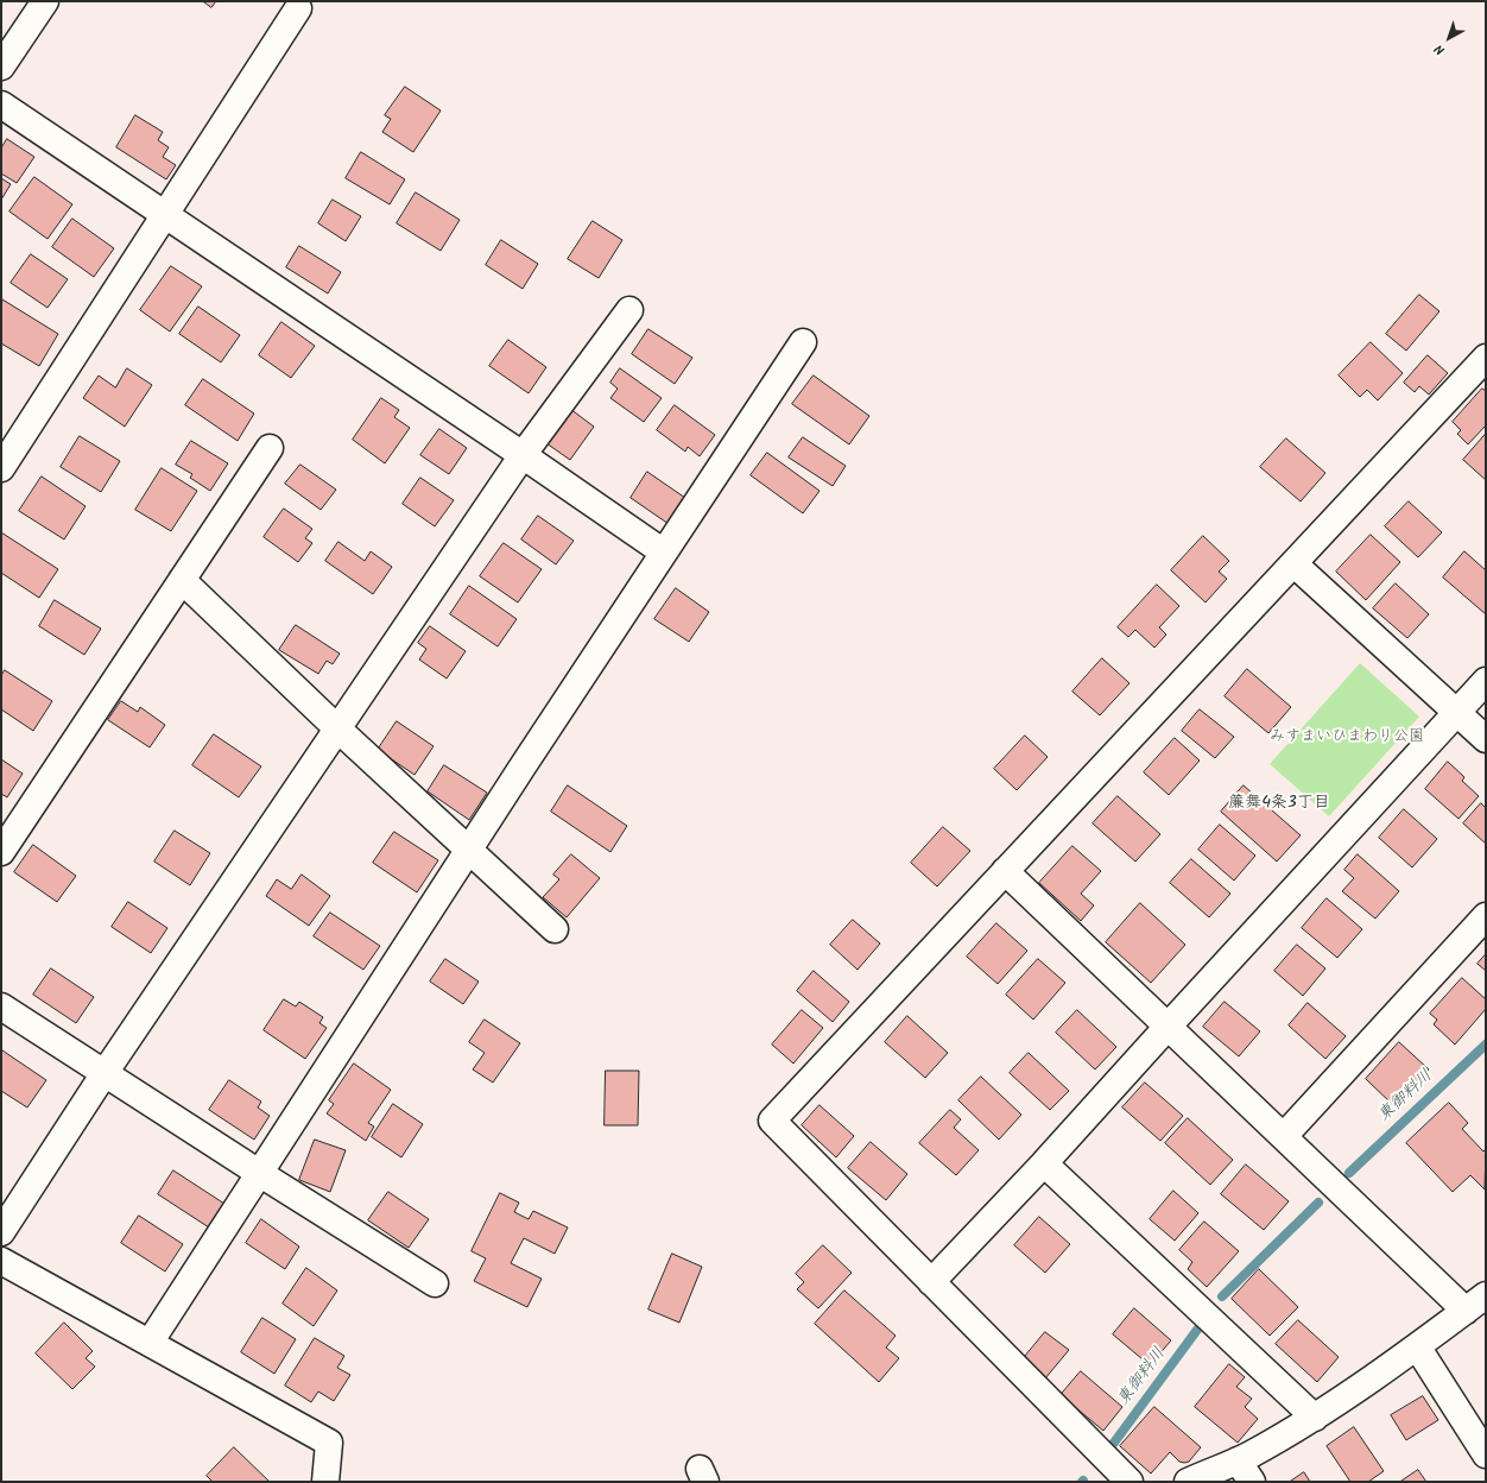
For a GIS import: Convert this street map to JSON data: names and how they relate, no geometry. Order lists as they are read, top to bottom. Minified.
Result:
{"districts":["簾舞4条3丁目"],"water":["東御料川"],"parks":["みすまいひまわり公園"],"north":"bottom left"}
